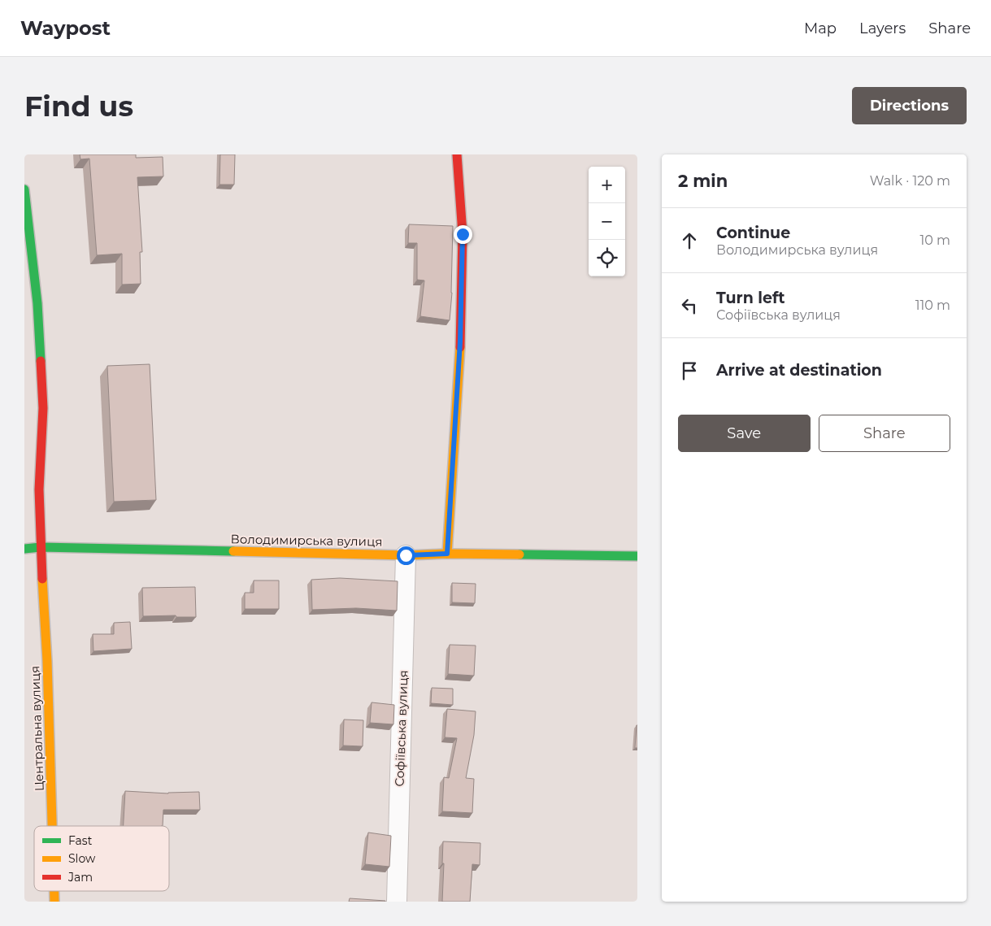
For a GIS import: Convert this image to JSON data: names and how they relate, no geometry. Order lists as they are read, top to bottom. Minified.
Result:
{"streets":{"street":["Володимирська вулиця","Центральна вулиця","Софіївська вулиця"]},"crossings":[["Володимирська вулиця","Центральна вулиця"],["Володимирська вулиця","Софіївська вулиця"]],"legend":["Fast","Slow","Jam"],"page":{"header":"Waypost","nav":["Map","Layers","Share"],"buttons":["Directions",["Save","Share"]],"title":"Find us","heading":["2 min","Walk · 120 m"],"map_buttons":["+","−"],"list":[["Continue","Володимирська вулиця","10 m"],["Turn left","Софіївська вулиця","110 m"],"Arrive at destination"]}}
